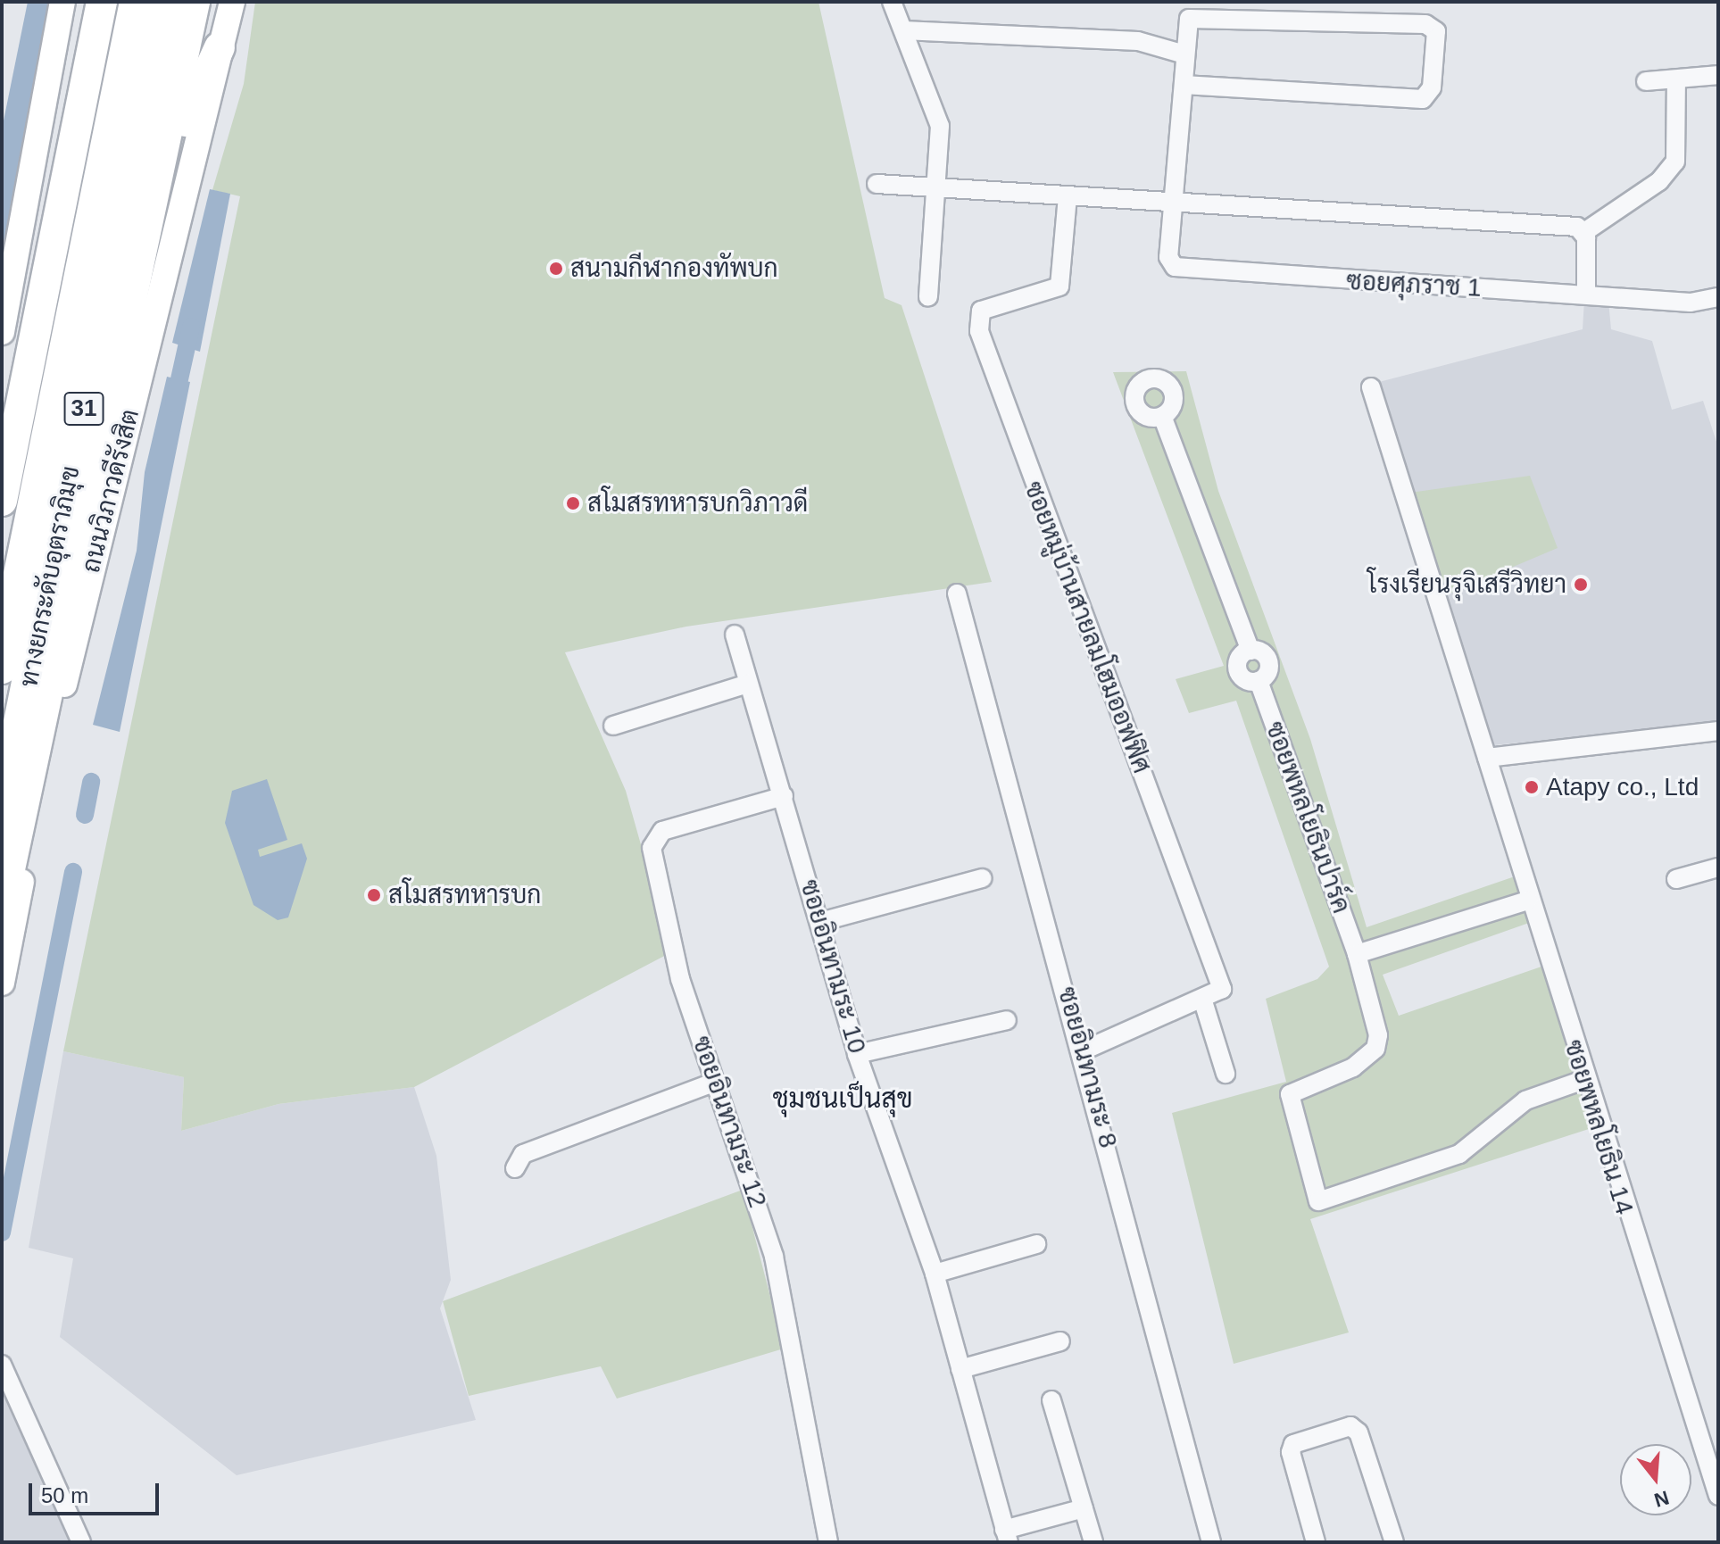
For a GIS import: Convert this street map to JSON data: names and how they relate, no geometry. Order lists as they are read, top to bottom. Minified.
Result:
{"streets":{"highway":["31","ถนนวิภาวดีรังสิต","ทางยกระดับอุตราภิมุข"],"street":["ซอยศุภราช 1","ซอยหมู่บ้านสายลมโฮมออฟฟิศ","ซอยพหลโยธินปาร์ค","ซอยอินทามระ 10","ซอยอินทามระ 8","ซอยอินทามระ 12","ซอยพหลโยธิน 14"]},"crossings":[["ซอยพหลโยธินปาร์ค","ซอยพหลโยธิน 14"],["ซอยอินทามระ 10","ซอยอินทามระ 12"]],"districts":["ชุมชนเป็นสุข"],"places":["สนามกีฬากองทัพบก","สโมสรทหารบกวิภาวดี","โรงเรียนรุจิเสรีวิทยา","Atapy co., Ltd","สโมสรทหารบก"],"scale_bar":"50 m","north":"bottom"}
